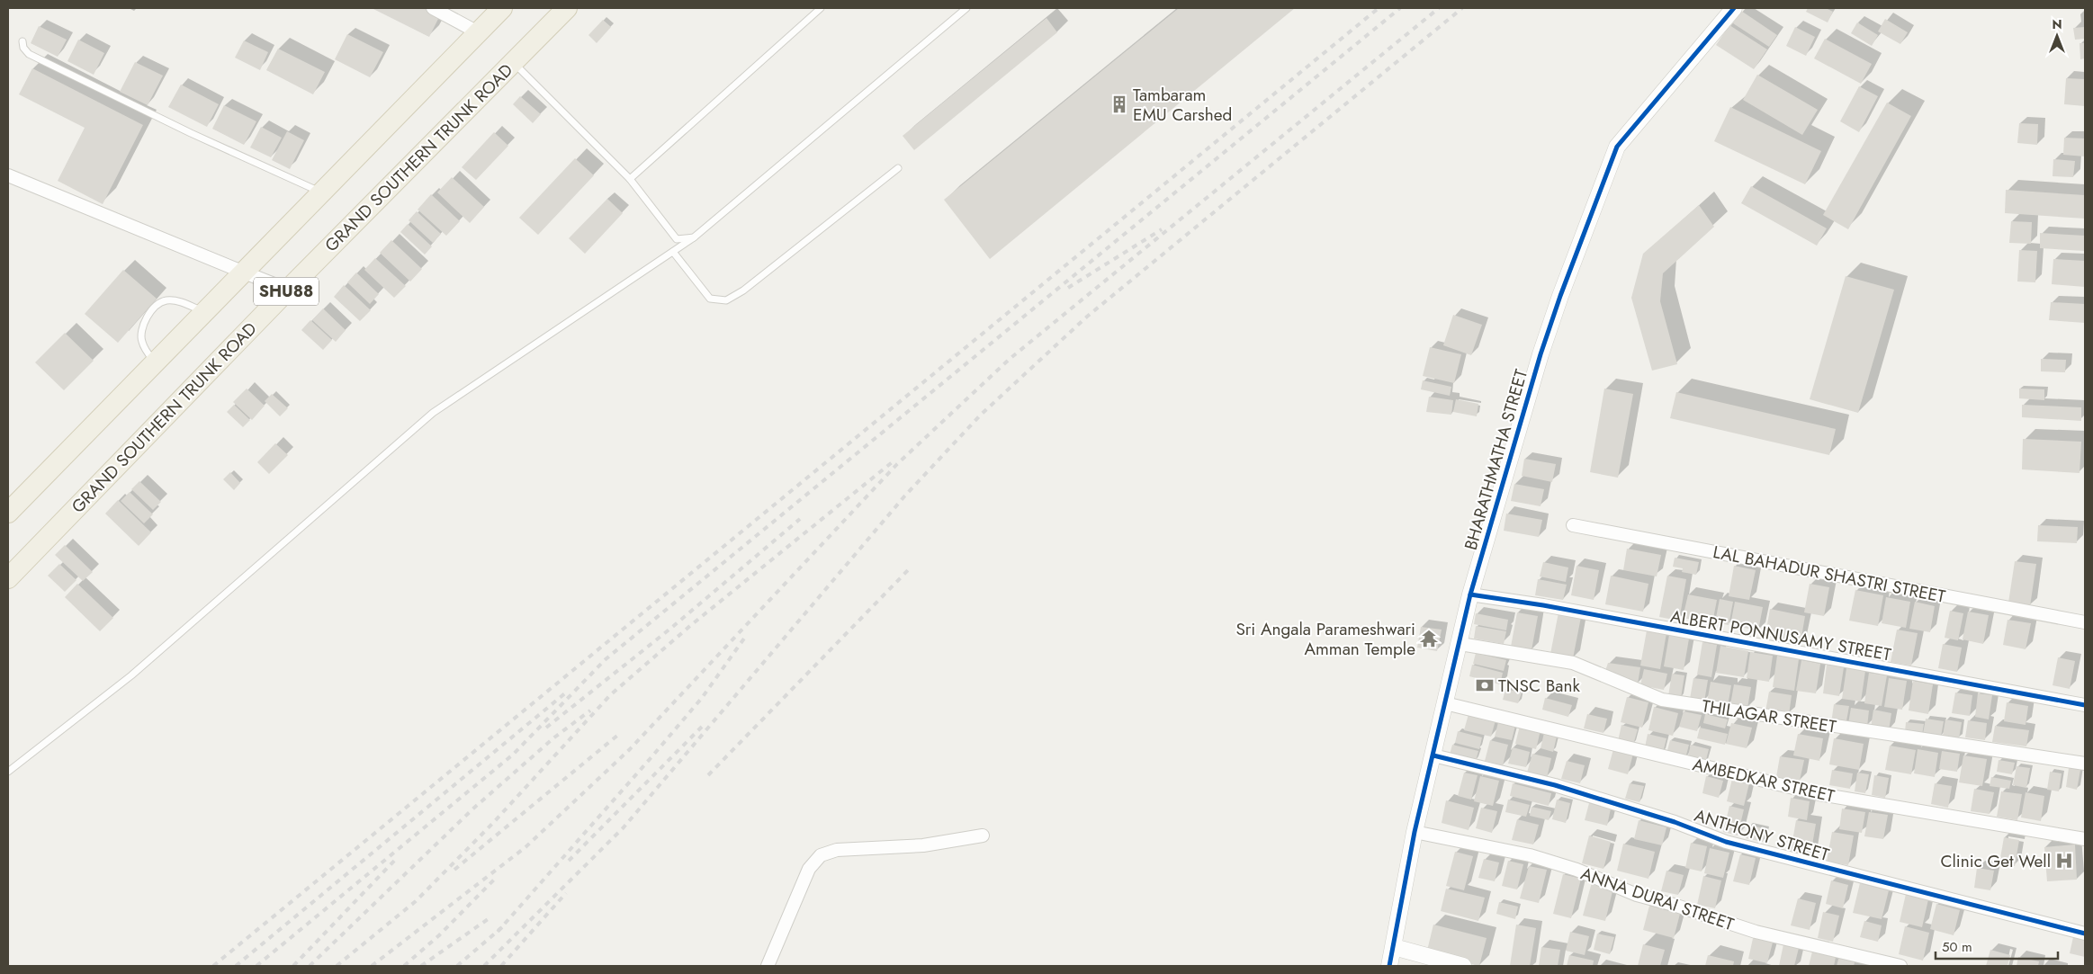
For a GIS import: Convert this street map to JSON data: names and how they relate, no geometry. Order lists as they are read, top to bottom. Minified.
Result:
{"streets":{"main road":["GRAND SOUTHERN TRUNK ROAD","SHU88"],"street":["BHARATHMATHA STREET","LAL BAHADUR SHASTRI STREET","ALBERT PONNUSAMY STREET","THILAGAR STREET","AMBEDKAR STREET","ANTHONY STREET","ANNA DURAI STREET"]},"crossings":[["BHARATHMATHA STREET","ALBERT PONNUSAMY STREET"],["BHARATHMATHA STREET","THILAGAR STREET"],["BHARATHMATHA STREET","AMBEDKAR STREET"],["BHARATHMATHA STREET","ANTHONY STREET"],["BHARATHMATHA STREET","ANNA DURAI STREET"]],"places":{"building":["Tambaram EMU Carshed"],"temple":["Sri Angala Parameshwari Amman Temple"],"bank":["TNSC Bank"],"hospital":["Clinic Get Well"]},"scale_bar":"50 m","north":"top"}
